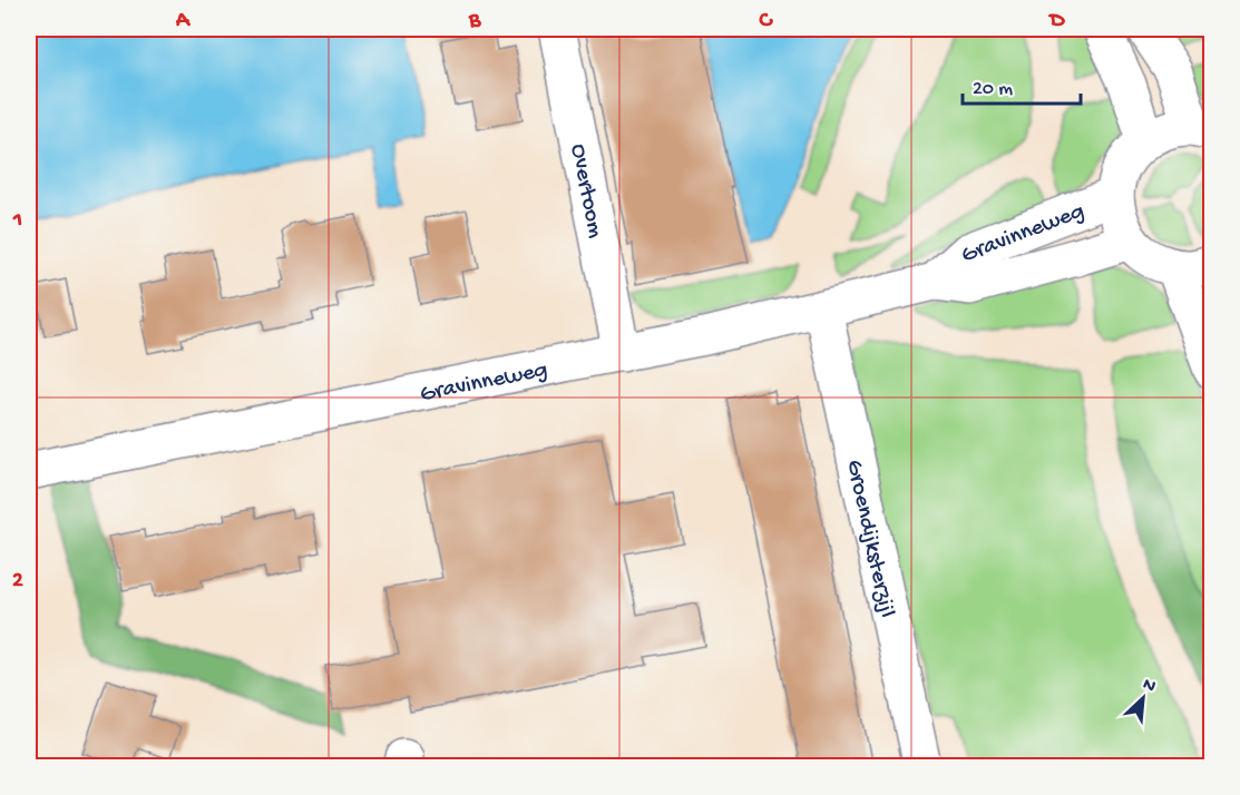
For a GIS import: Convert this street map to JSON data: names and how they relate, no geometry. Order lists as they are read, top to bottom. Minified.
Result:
{"streets":{"street":["Overtoom","Gravinneweg","Groendijksterzijl"]},"crossings":[["Overtoom","Gravinneweg"],["Gravinneweg","Groendijksterzijl"]],"scale_bar":"20 m","north":"top right","grid":{"columns":["A","B","C","D"],"rows":["1","2"]}}
